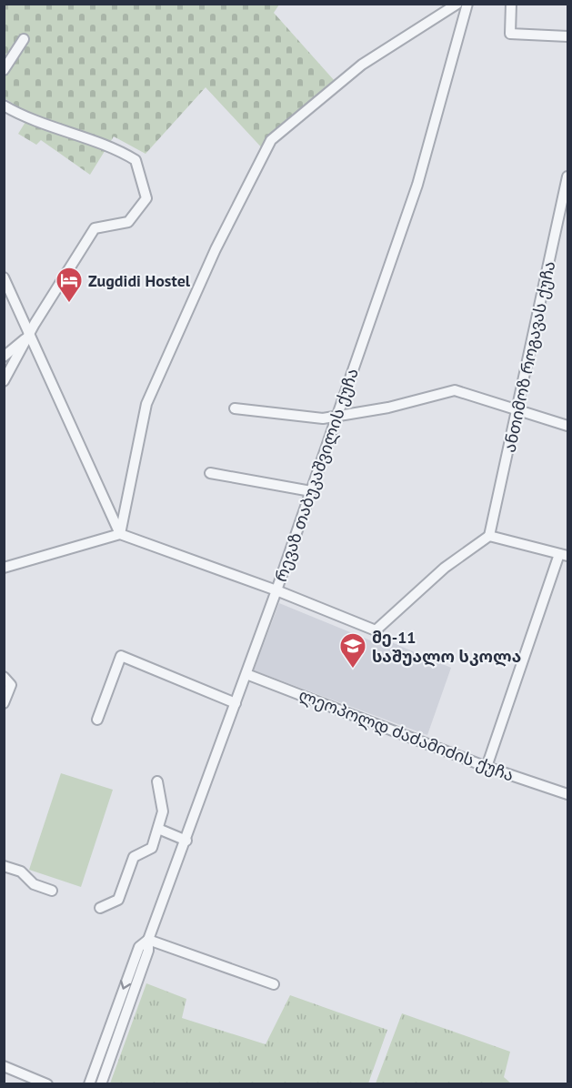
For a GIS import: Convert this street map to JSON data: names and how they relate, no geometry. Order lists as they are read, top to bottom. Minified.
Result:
{"streets":{"street":["ანთიმოზ როგავას ქუჩა","რევაზ თაბუკაშვილის ქუჩა","ლეოპოლდ ძაძამიძის ქუჩა"]},"crossings":[["რევაზ თაბუკაშვილის ქუჩა","ლეოპოლდ ძაძამიძის ქუჩა"]],"places":{"hotel":["Zugdidi Hostel"],"school or university":["მე-11 საშუალო სკოლა"]}}
